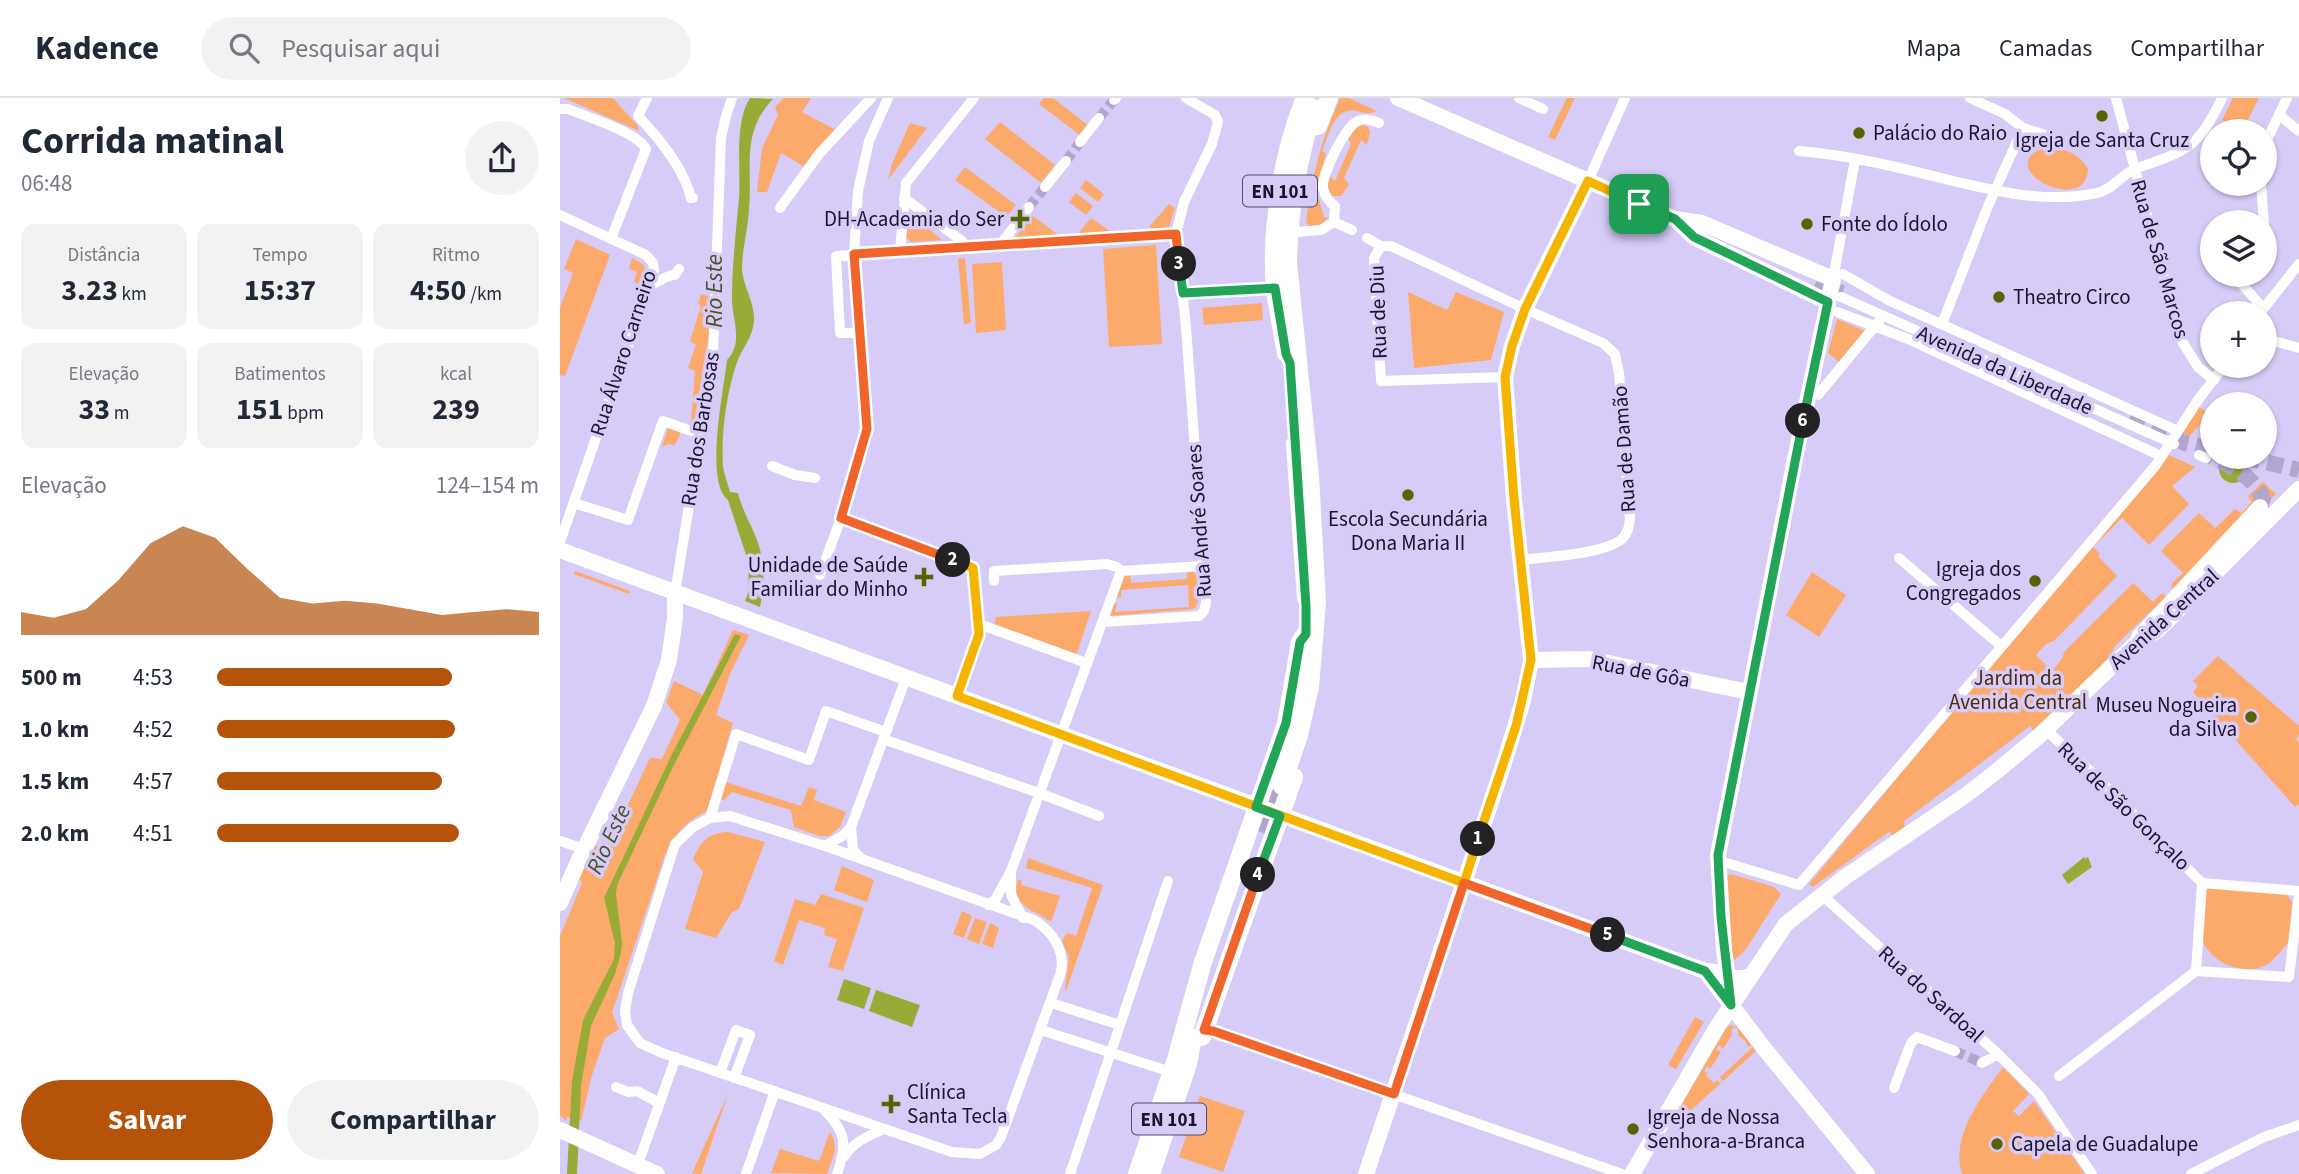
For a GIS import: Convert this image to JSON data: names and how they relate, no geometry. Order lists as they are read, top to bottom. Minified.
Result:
{"streets":{"main road":["EN 101"],"street":["Rua de São Marcos","Rua de Diu","Rua Álvaro Carneiro","Avenida da Liberdade","Rua dos Barbosas","Rua de Damão","Rua André Soares","Avenida Central","Rua de Gôa","Rua de São Gonçalo","Rua do Sardoal"]},"crossings":[["Rua de Diu","Rua de Damão"],["Avenida Central","Rua de São Gonçalo"],["Avenida Central","Rua do Sardoal"]],"water":["Rio Este"],"parks":["Jardim da Avenida Central"],"places":{"other":["Igreja de Santa Cruz","Palácio do Raio","Fonte do Ídolo","Theatro Circo","Escola Secundária Dona Maria II","Igreja dos Congregados","Museu Nogueira da Silva","Igreja de Nossa Senhora-a-Branca","Capela de Guadalupe"],"health":["DH-Academia do Ser","Unidade de Saúde Familiar do Minho","Clínica Santa Tecla"]},"page":{"header":"Kadence","search":"Pesquisar aqui","nav":["Mapa","Camadas","Compartilhar"],"heading":["Corrida matinal","06:48"],"map_buttons":["+","−"],"stats":[["Distância","3.23 km"],["Tempo","15:37"],["Ritmo","4:50 /km"],["Elevação","33 m"],["Batimentos","151 bpm"],["kcal","239"]],"pins":["3","6","2","1","4","5"],"chart":["Elevação","124–154 m"],"list":[{"name":"500 m","note":"4:53"},{"name":"1.0 km","note":"4:52"},{"name":"1.5 km","note":"4:57"},{"name":"2.0 km","note":"4:51"}],"buttons":["Salvar","Compartilhar"]}}
